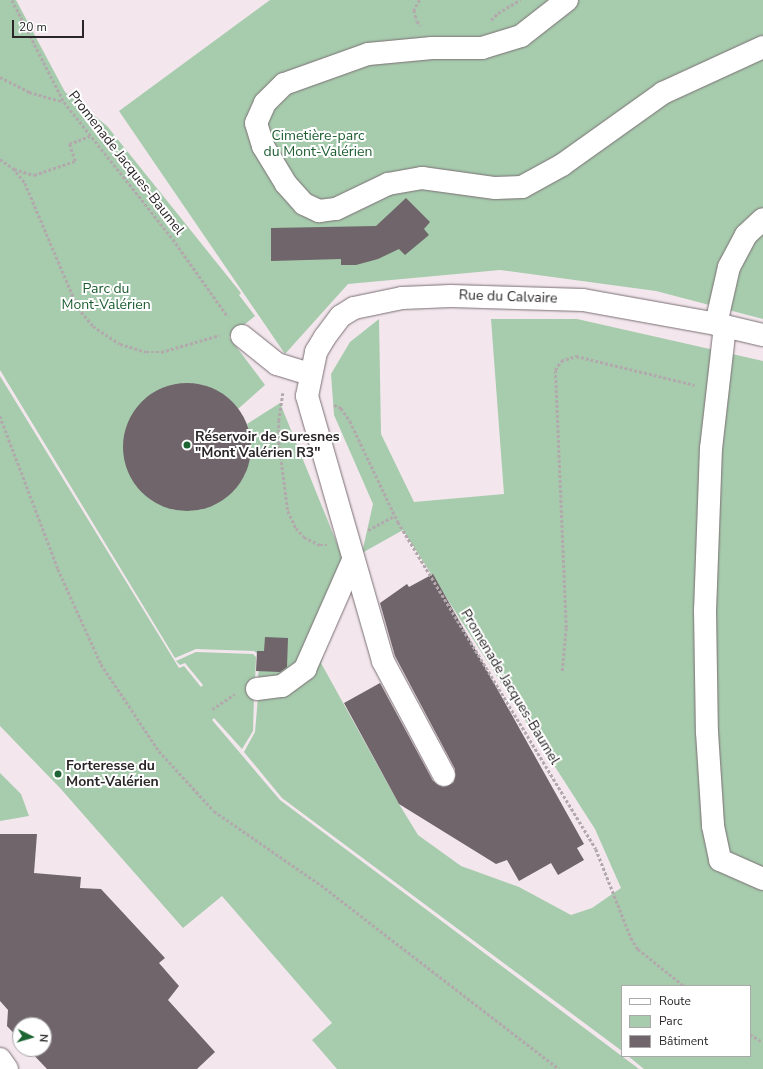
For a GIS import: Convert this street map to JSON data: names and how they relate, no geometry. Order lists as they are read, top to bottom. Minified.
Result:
{"streets":{"street":["Rue du Calvaire"],"path":["Promenade Jacques-Baumel"]},"parks":["Cimetière-parc du Mont-Valérien","Parc du Mont-Valérien"],"places":["Réservoir de Suresnes \"Mont Valérien R3\"","Forteresse du Mont-Valérien"],"legend":["Route","Parc","Bâtiment"],"scale_bar":"20 m","north":"right"}
